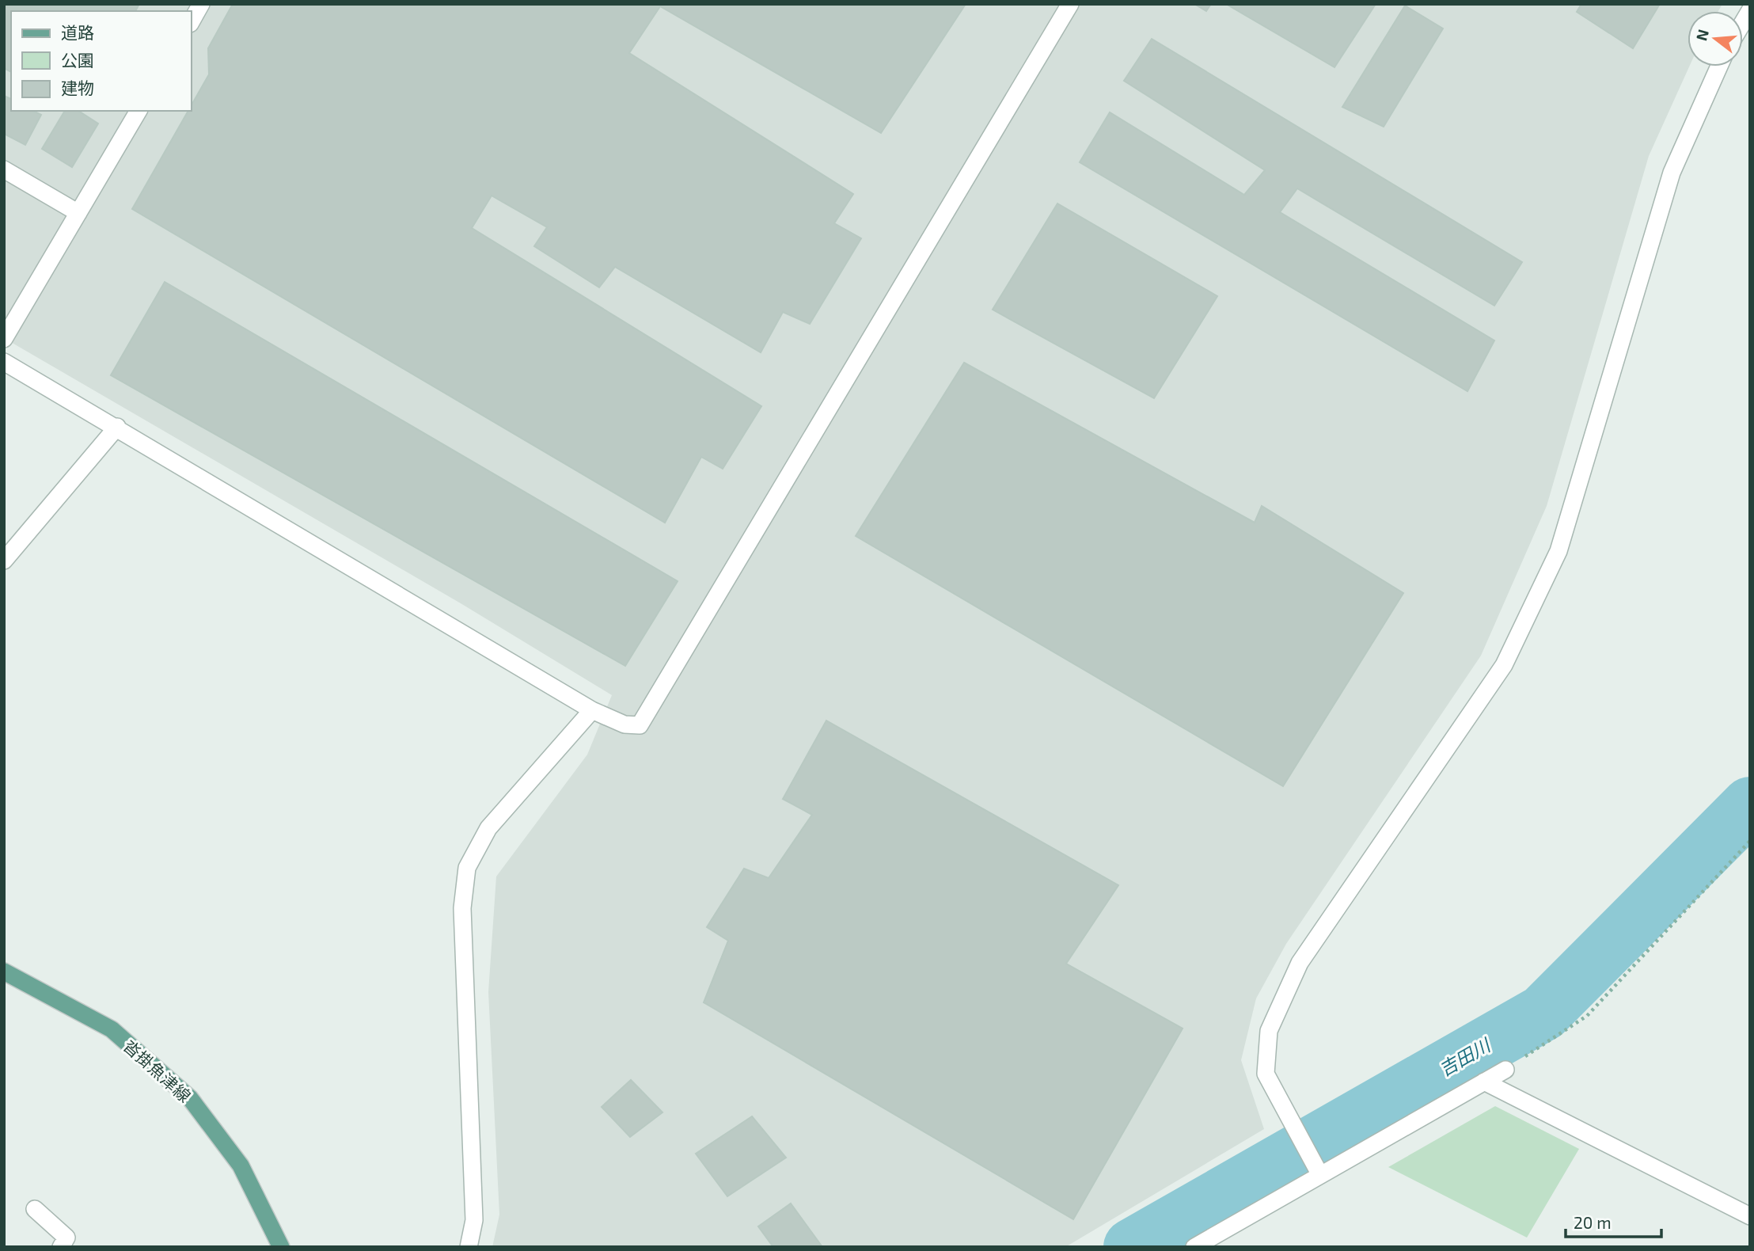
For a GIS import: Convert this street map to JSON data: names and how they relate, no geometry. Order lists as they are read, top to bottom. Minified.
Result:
{"streets":{"main road":["沓掛魚津線"]},"water":["吉田川"],"legend":["道路","公園","建物"],"scale_bar":"20 m","north":"left"}
